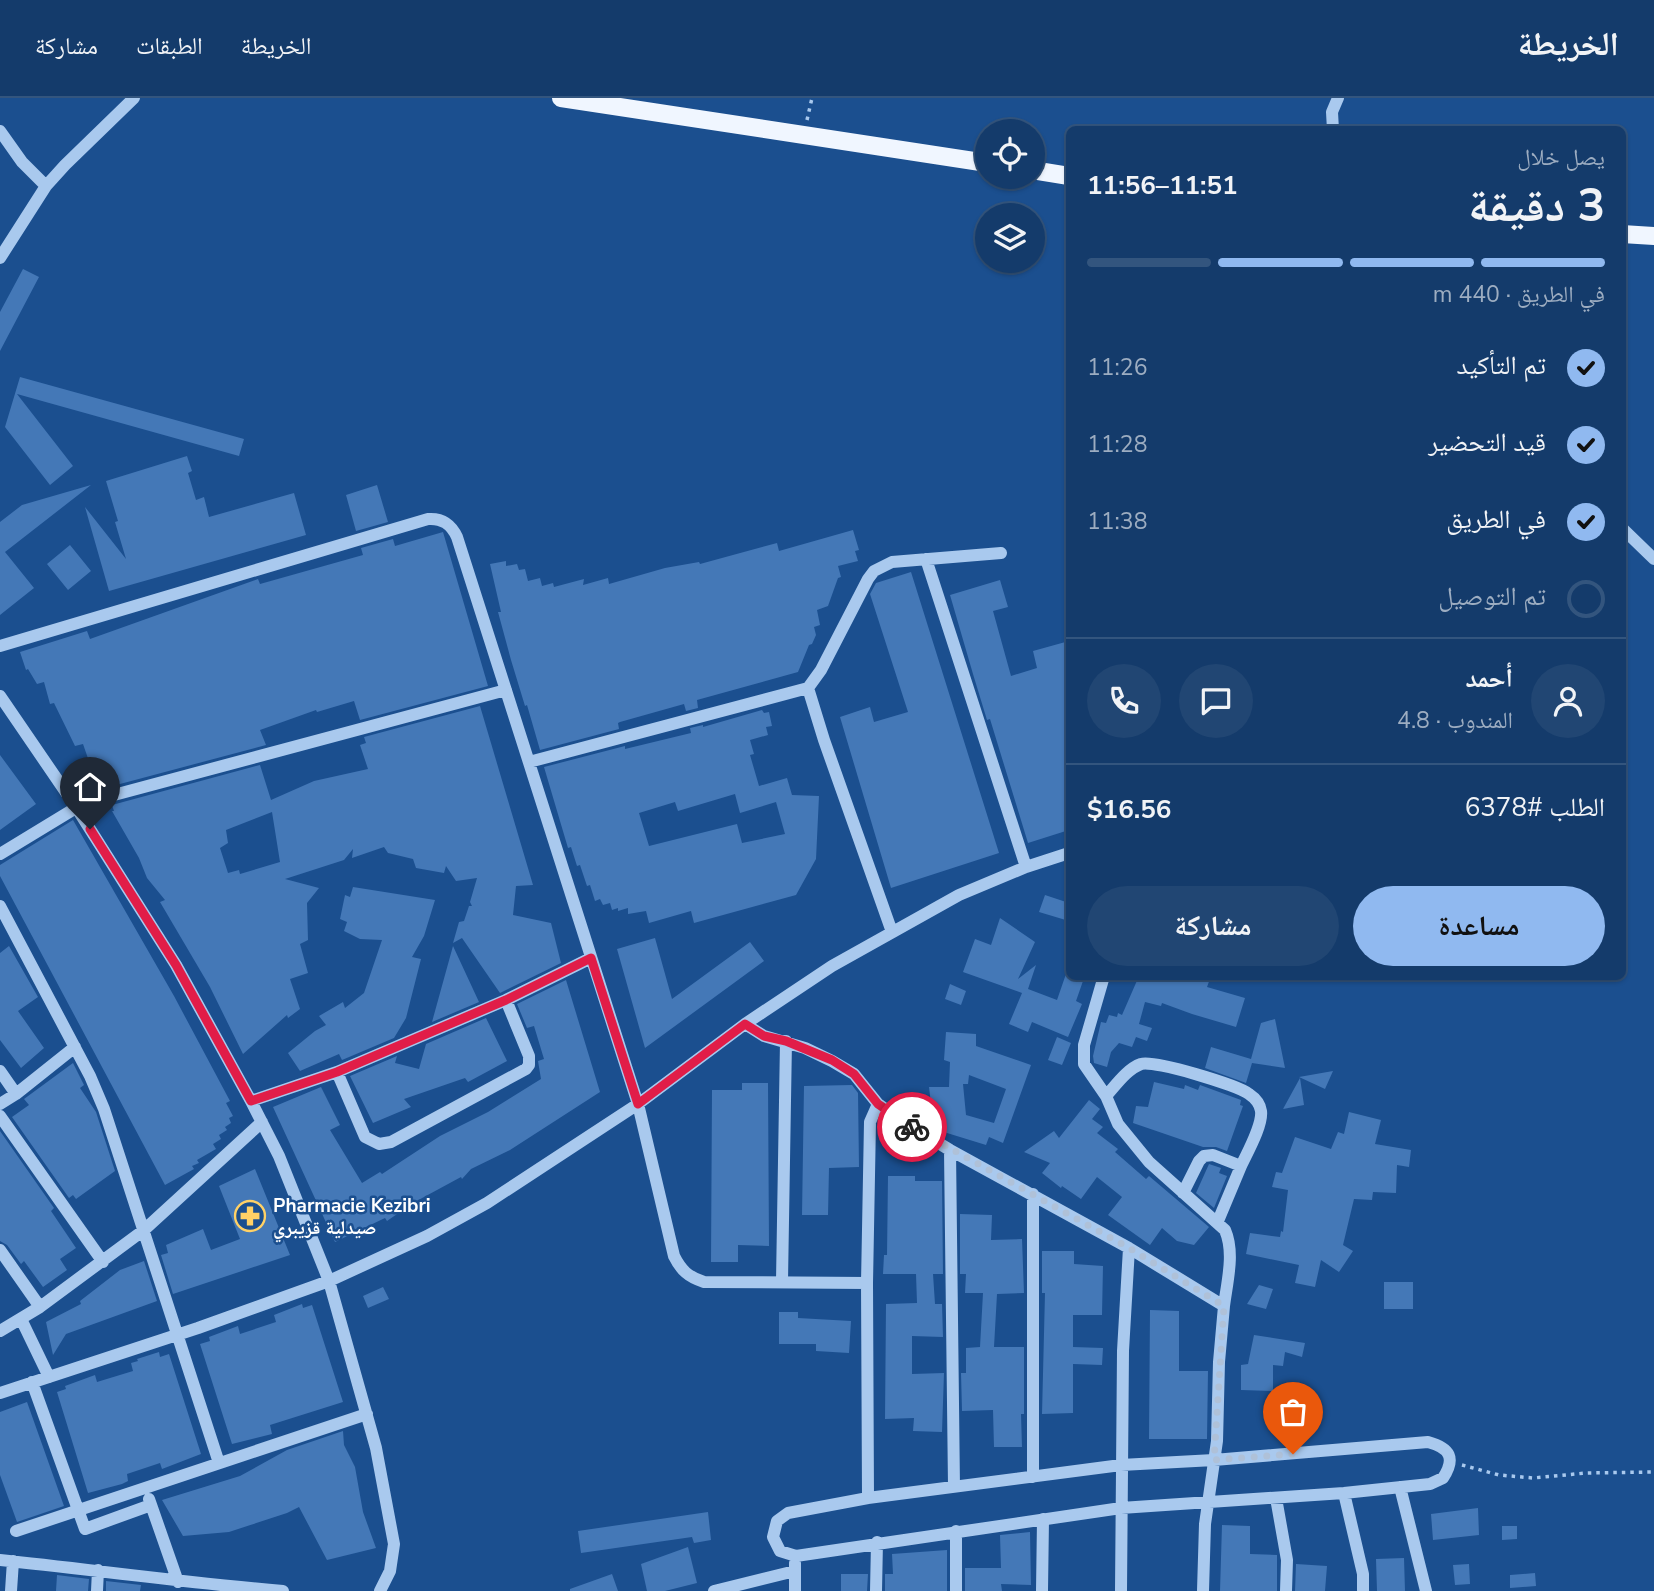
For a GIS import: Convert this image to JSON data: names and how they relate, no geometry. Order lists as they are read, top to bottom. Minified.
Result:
{"places":{"pharmacy":["Pharmacie Kezibri صيدلية قزيبري"]},"page":{"header":"الخريطة","nav":["الخريطة","الطبقات","مشاركة"],"heading":["3 دقيقة","يصل خلال","11:51–11:56"],"panel":["أحمد","المندوب · 4.8","الطلب #6378","$16.56"],"bar":"في الطريق · 440 m","list":[["تم التأكيد","11:26"],["قيد التحضير","11:28"],["في الطريق","11:38"],"تم التوصيل"],"buttons":["مساعدة","مشاركة"]}}
